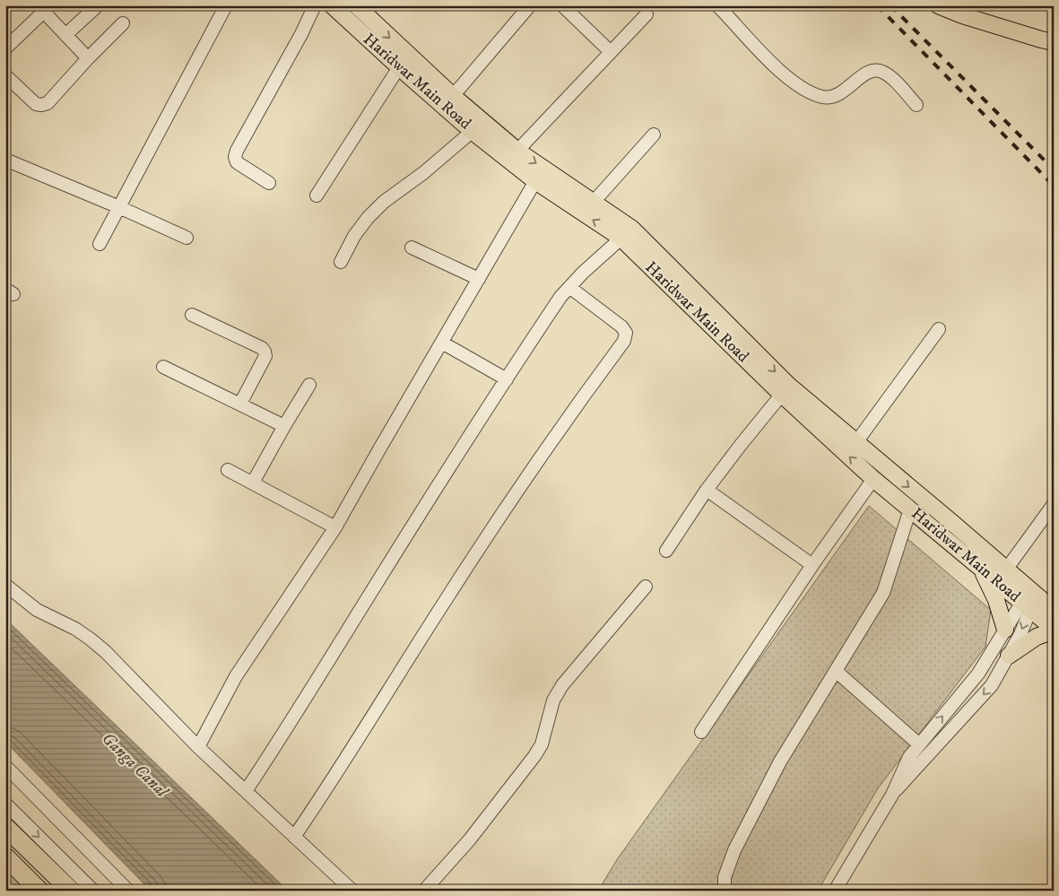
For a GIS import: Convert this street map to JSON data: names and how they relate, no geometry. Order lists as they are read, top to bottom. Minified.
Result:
{"streets":{"main road":["Haridwar Main Road"]},"water":["Ganga Canal"]}
